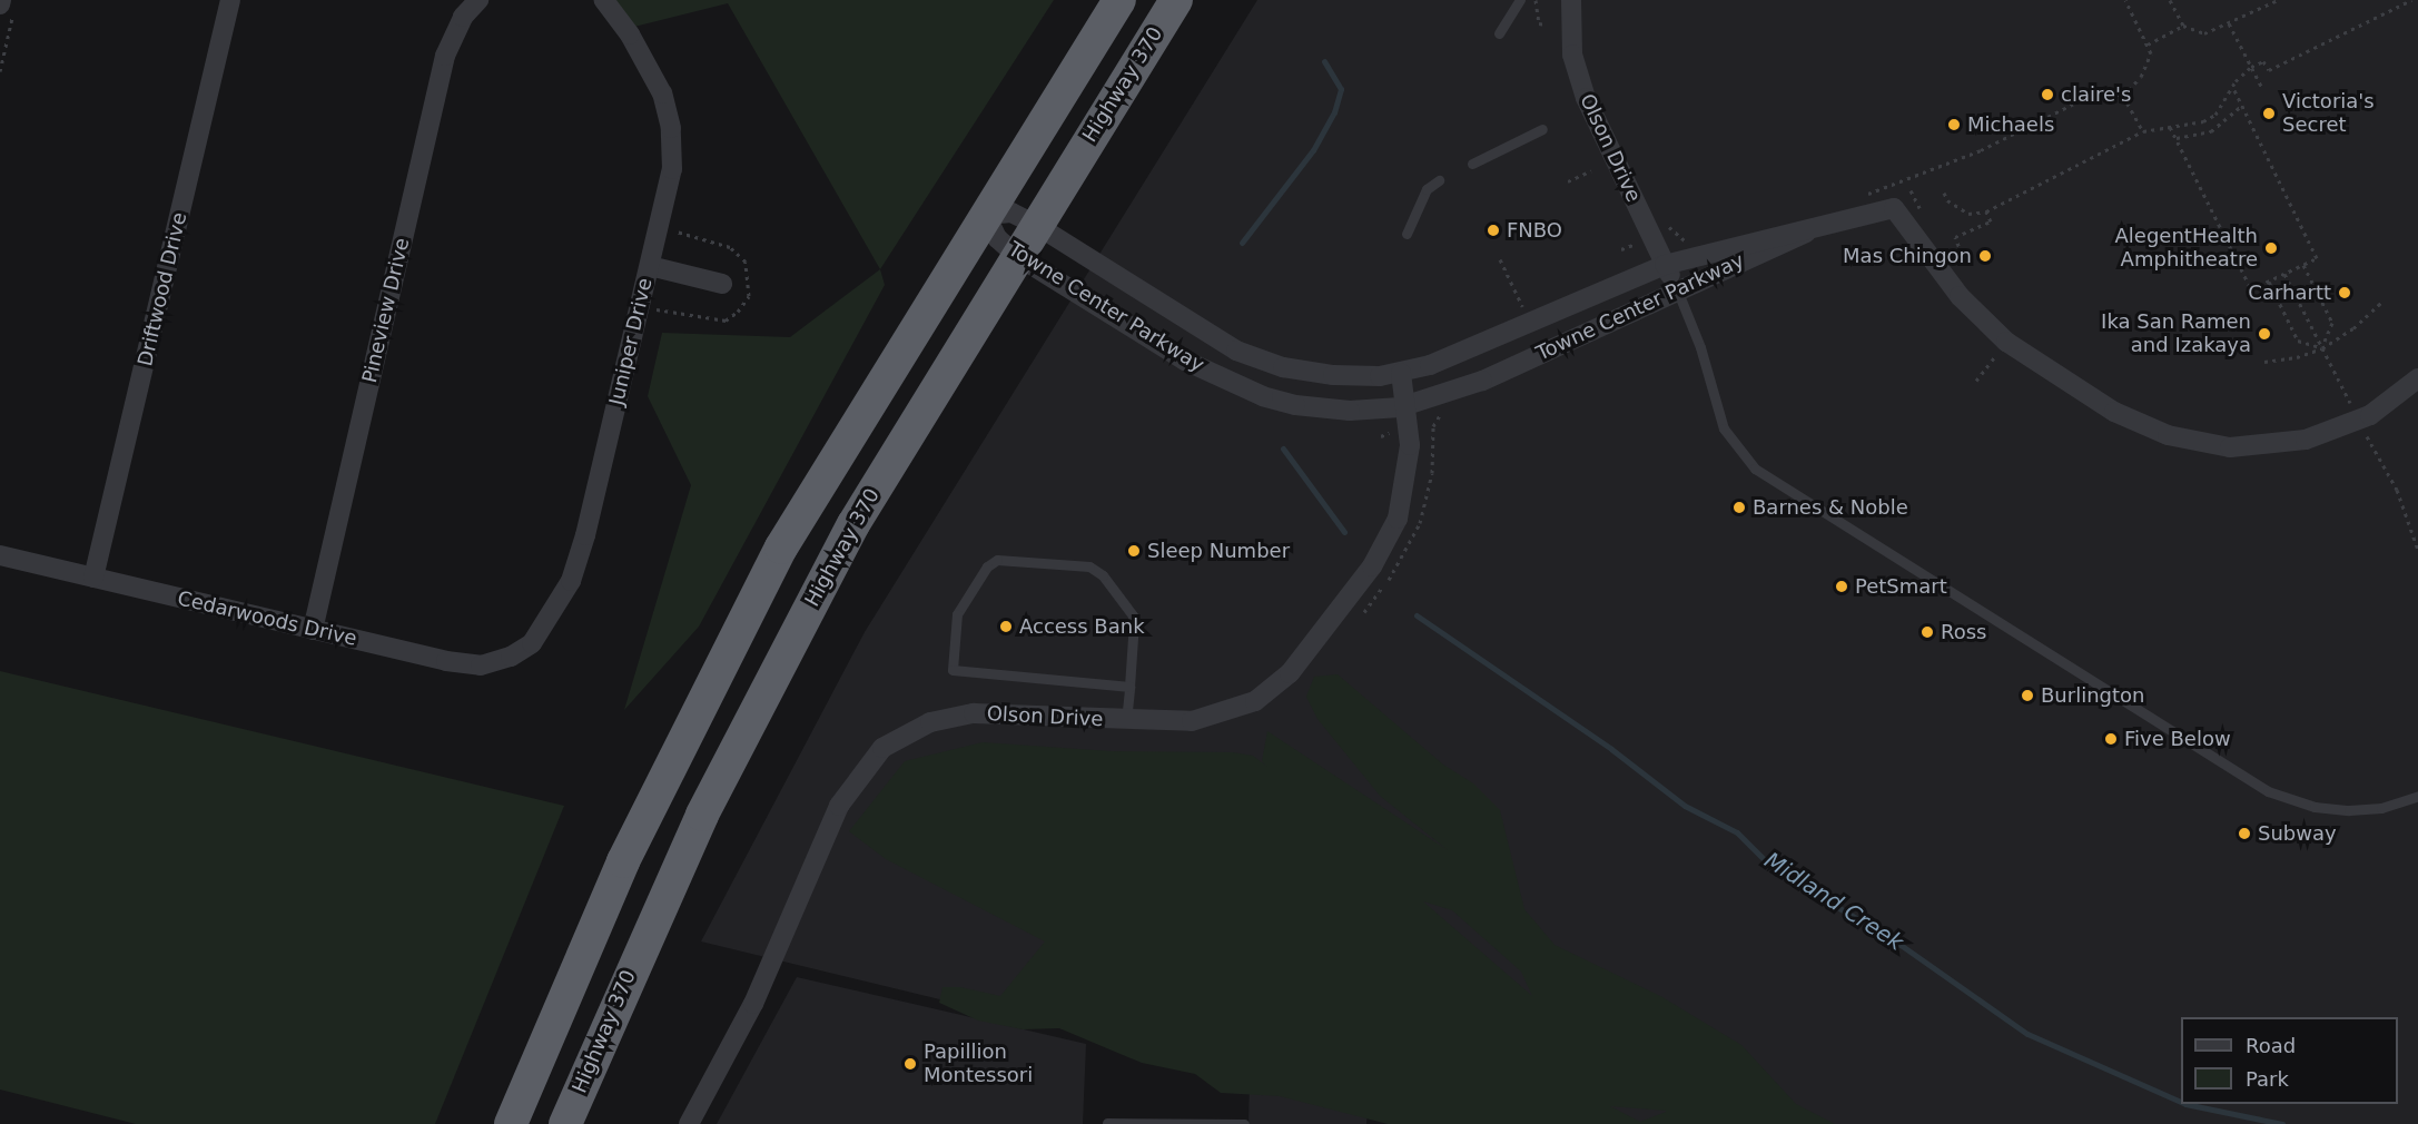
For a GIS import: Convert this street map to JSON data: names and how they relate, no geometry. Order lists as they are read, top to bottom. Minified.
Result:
{"streets":{"highway":["Highway 370"],"street":["Olson Drive","Driftwood Drive","Towne Center Parkway","Pineview Drive","Juniper Drive","Cedarwoods Drive"]},"crossings":[["Highway 370","Towne Center Parkway"],["Olson Drive","Towne Center Parkway"],["Driftwood Drive","Cedarwoods Drive"],["Pineview Drive","Cedarwoods Drive"],["Juniper Drive","Cedarwoods Drive"]],"water":["Midland Creek"],"places":["claire's","Victoria's Secret","Michaels","FNBO","AlegentHealth Amphitheatre","Mas Chingon","Carhartt","Ika San Ramen and Izakaya","Barnes & Noble","Sleep Number","PetSmart","Access Bank","Ross","Burlington","Five Below","Subway","Papillion Montessori"],"legend":["Road","Park"]}
